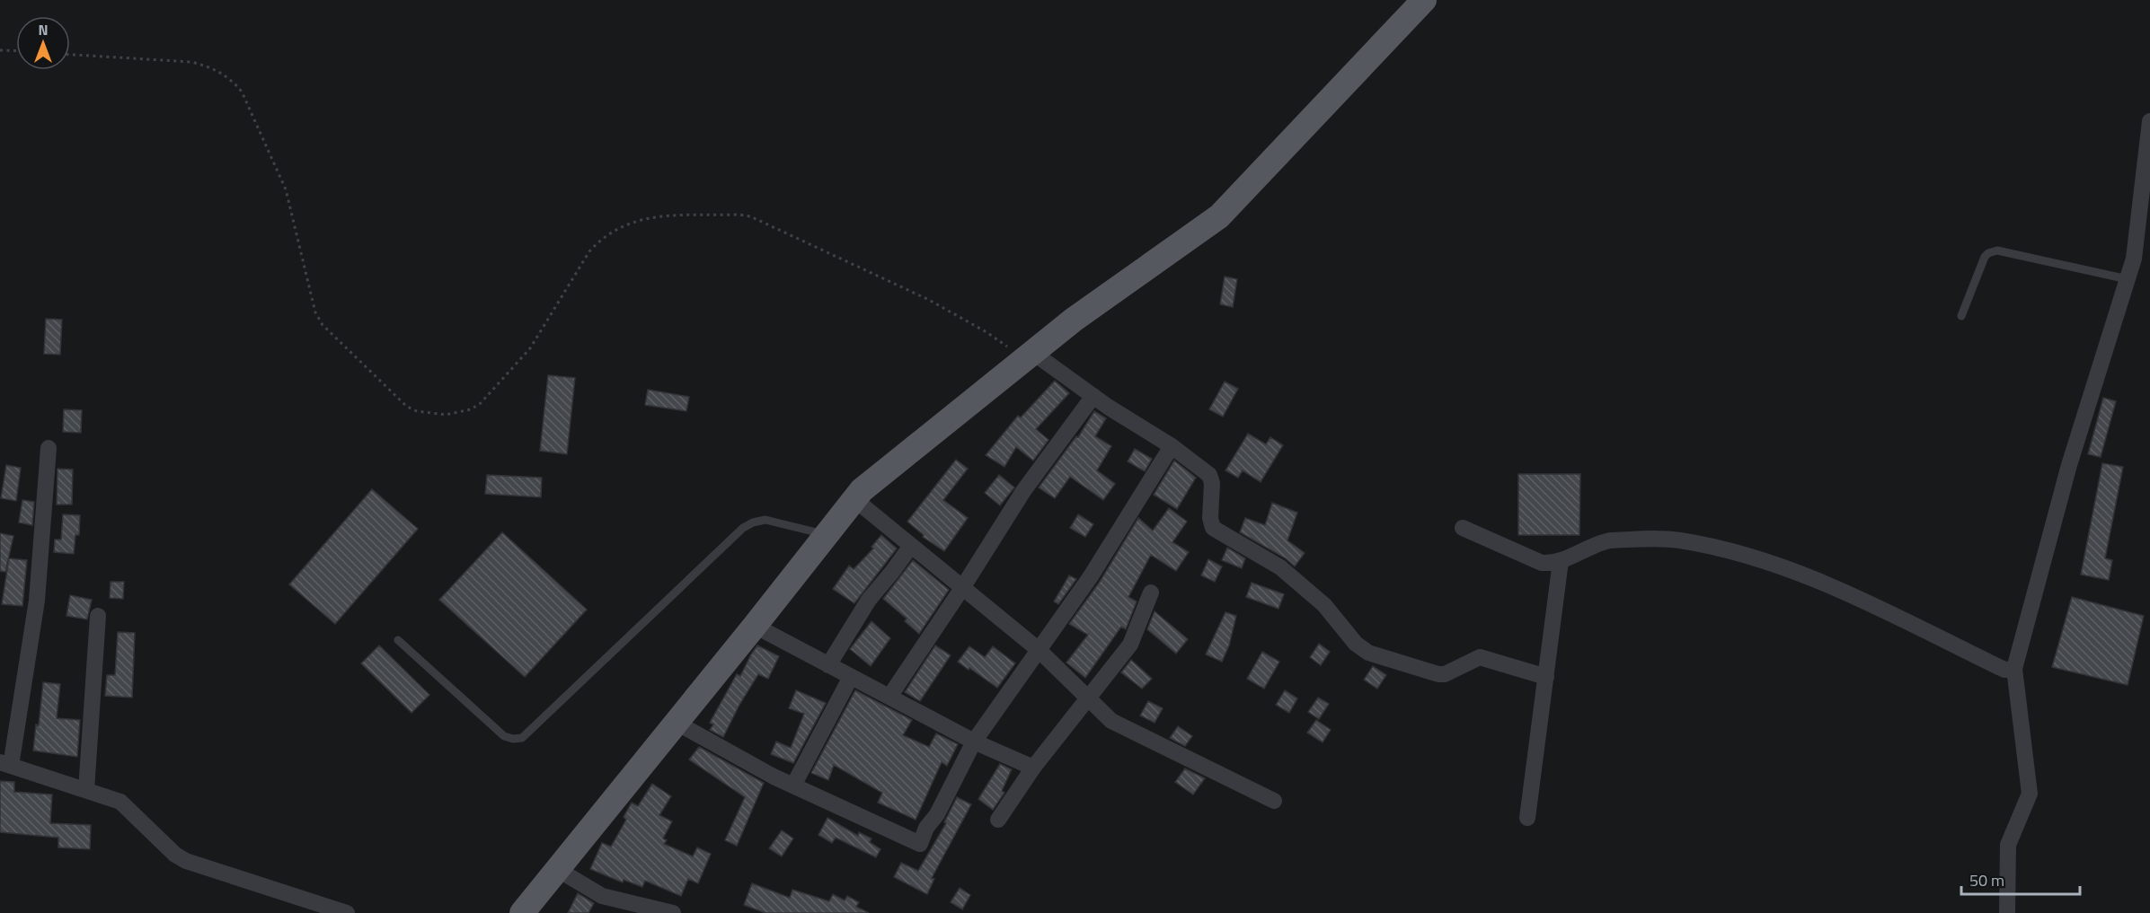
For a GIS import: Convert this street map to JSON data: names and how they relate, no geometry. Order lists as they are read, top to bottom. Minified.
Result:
{"scale_bar":"50 m","north":"top"}
